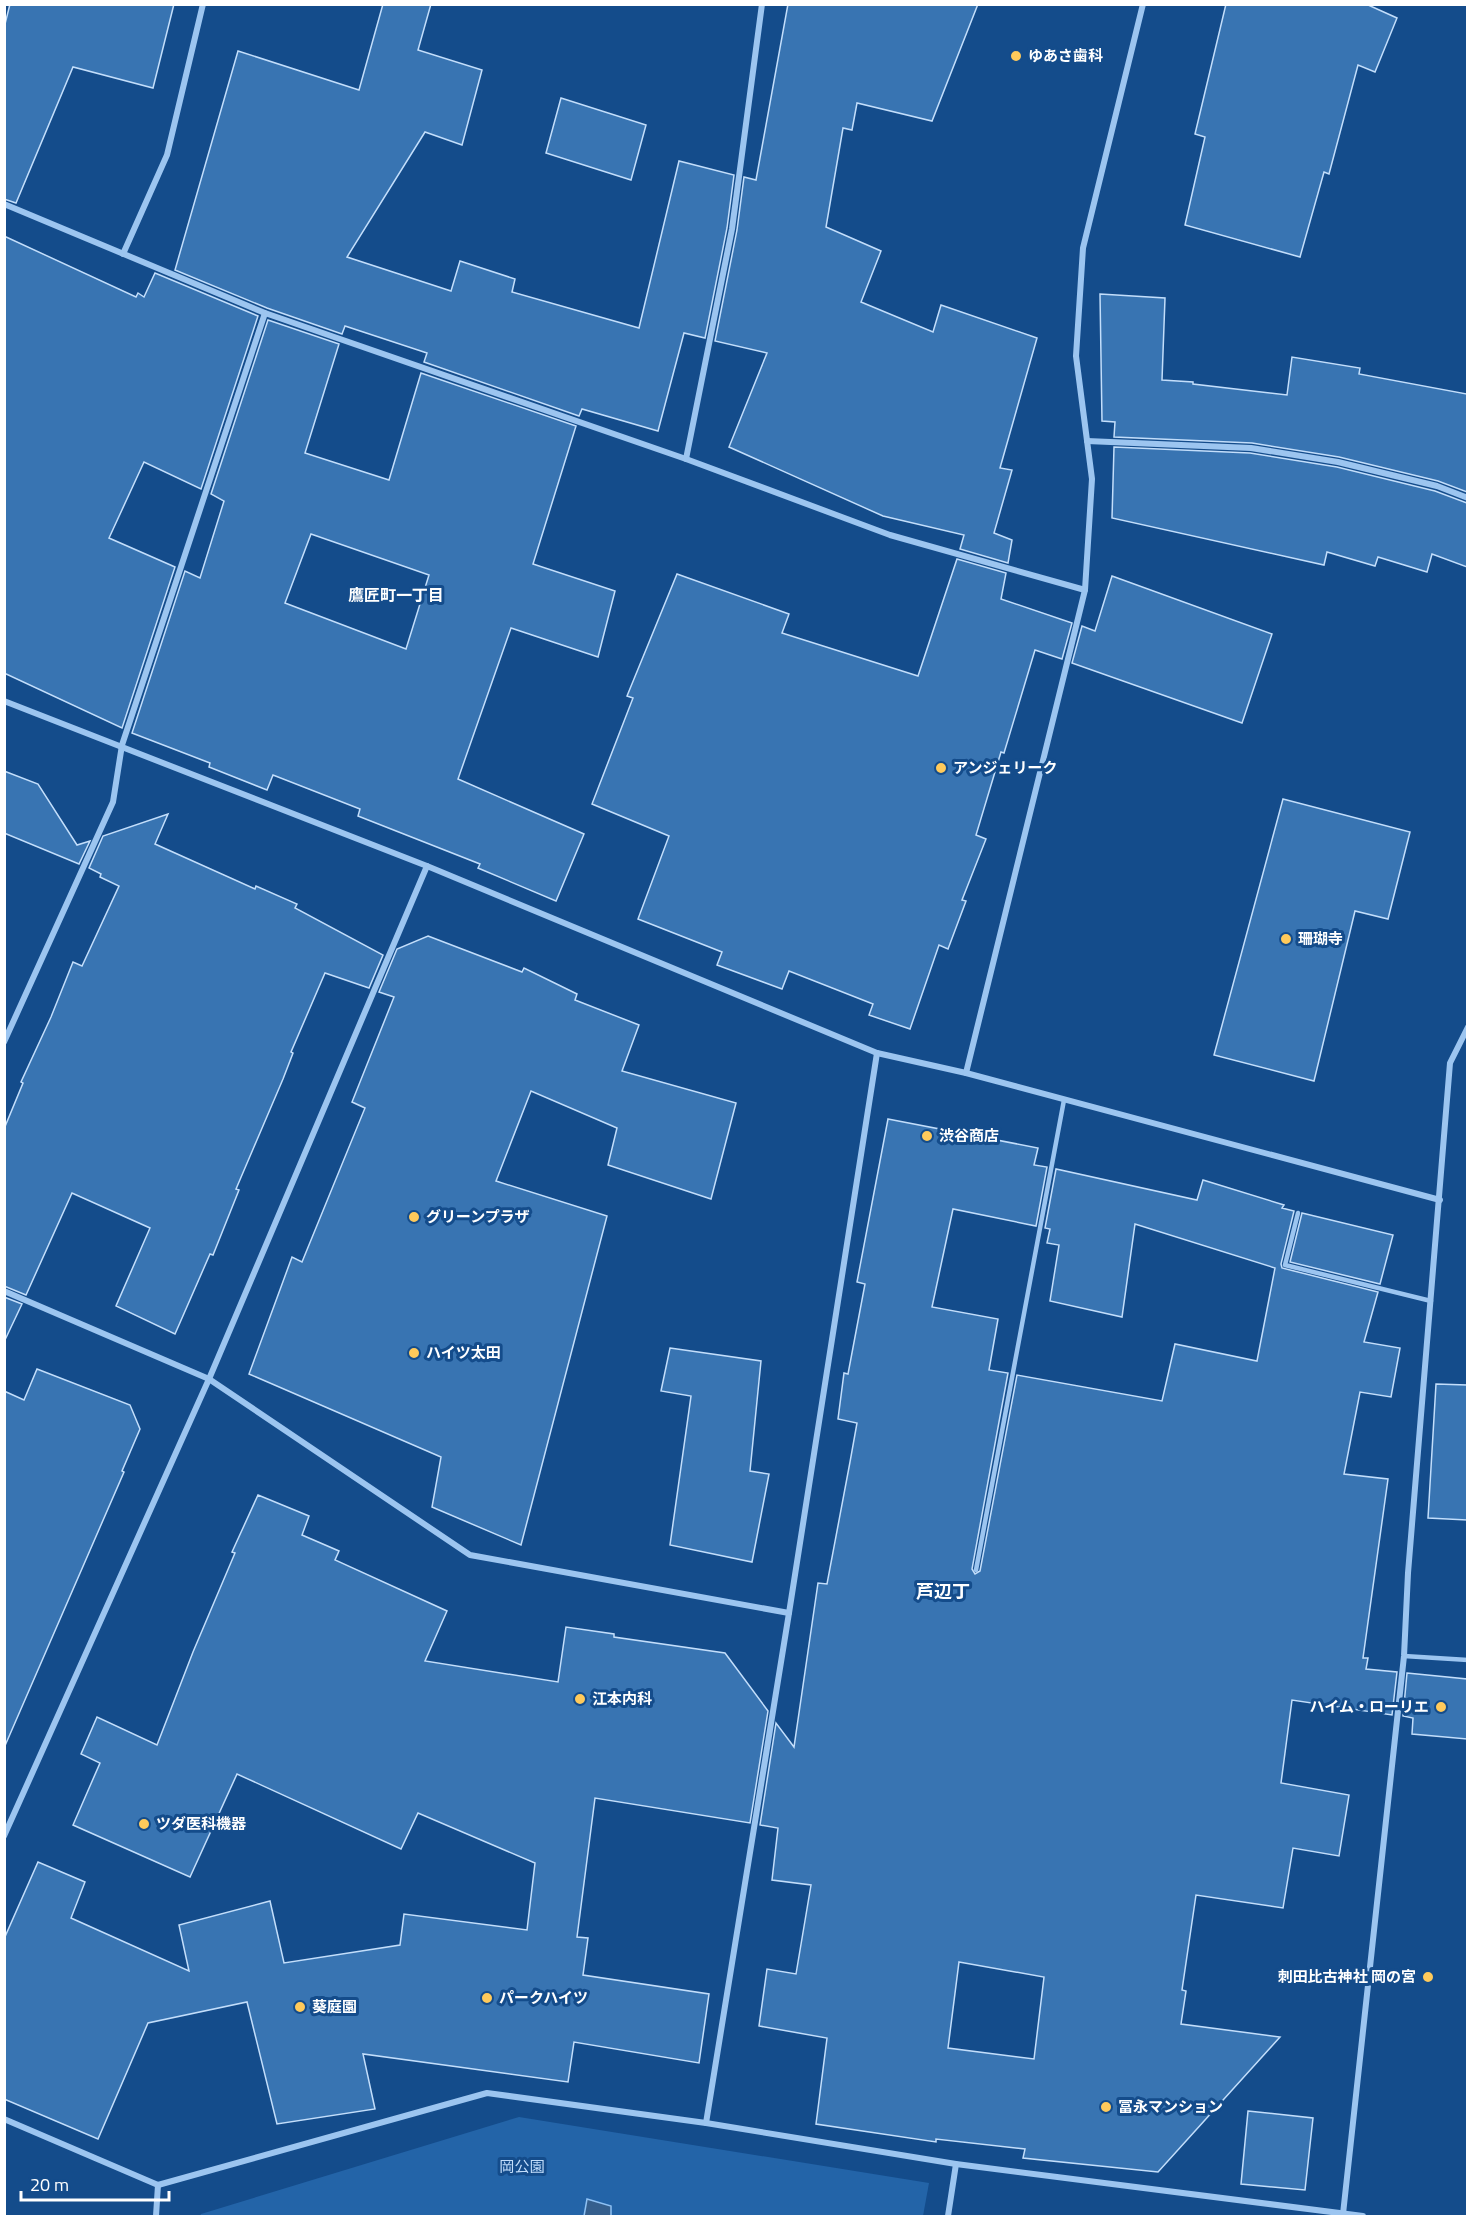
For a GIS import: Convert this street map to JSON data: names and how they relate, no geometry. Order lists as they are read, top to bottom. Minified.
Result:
{"districts":["鷹匠町一丁目","芦辺丁"],"parks":["岡公園"],"places":["ゆあさ歯科","アンジェリーク","珊瑚寺","渋谷商店","グリーンプラザ","ハイツ太田","江本内科","ハイム・ローリエ","ツダ医科機器","刺田比古神社 岡の宮","パークハイツ","葵庭園","冨永マンション"],"scale_bar":"20 m"}
